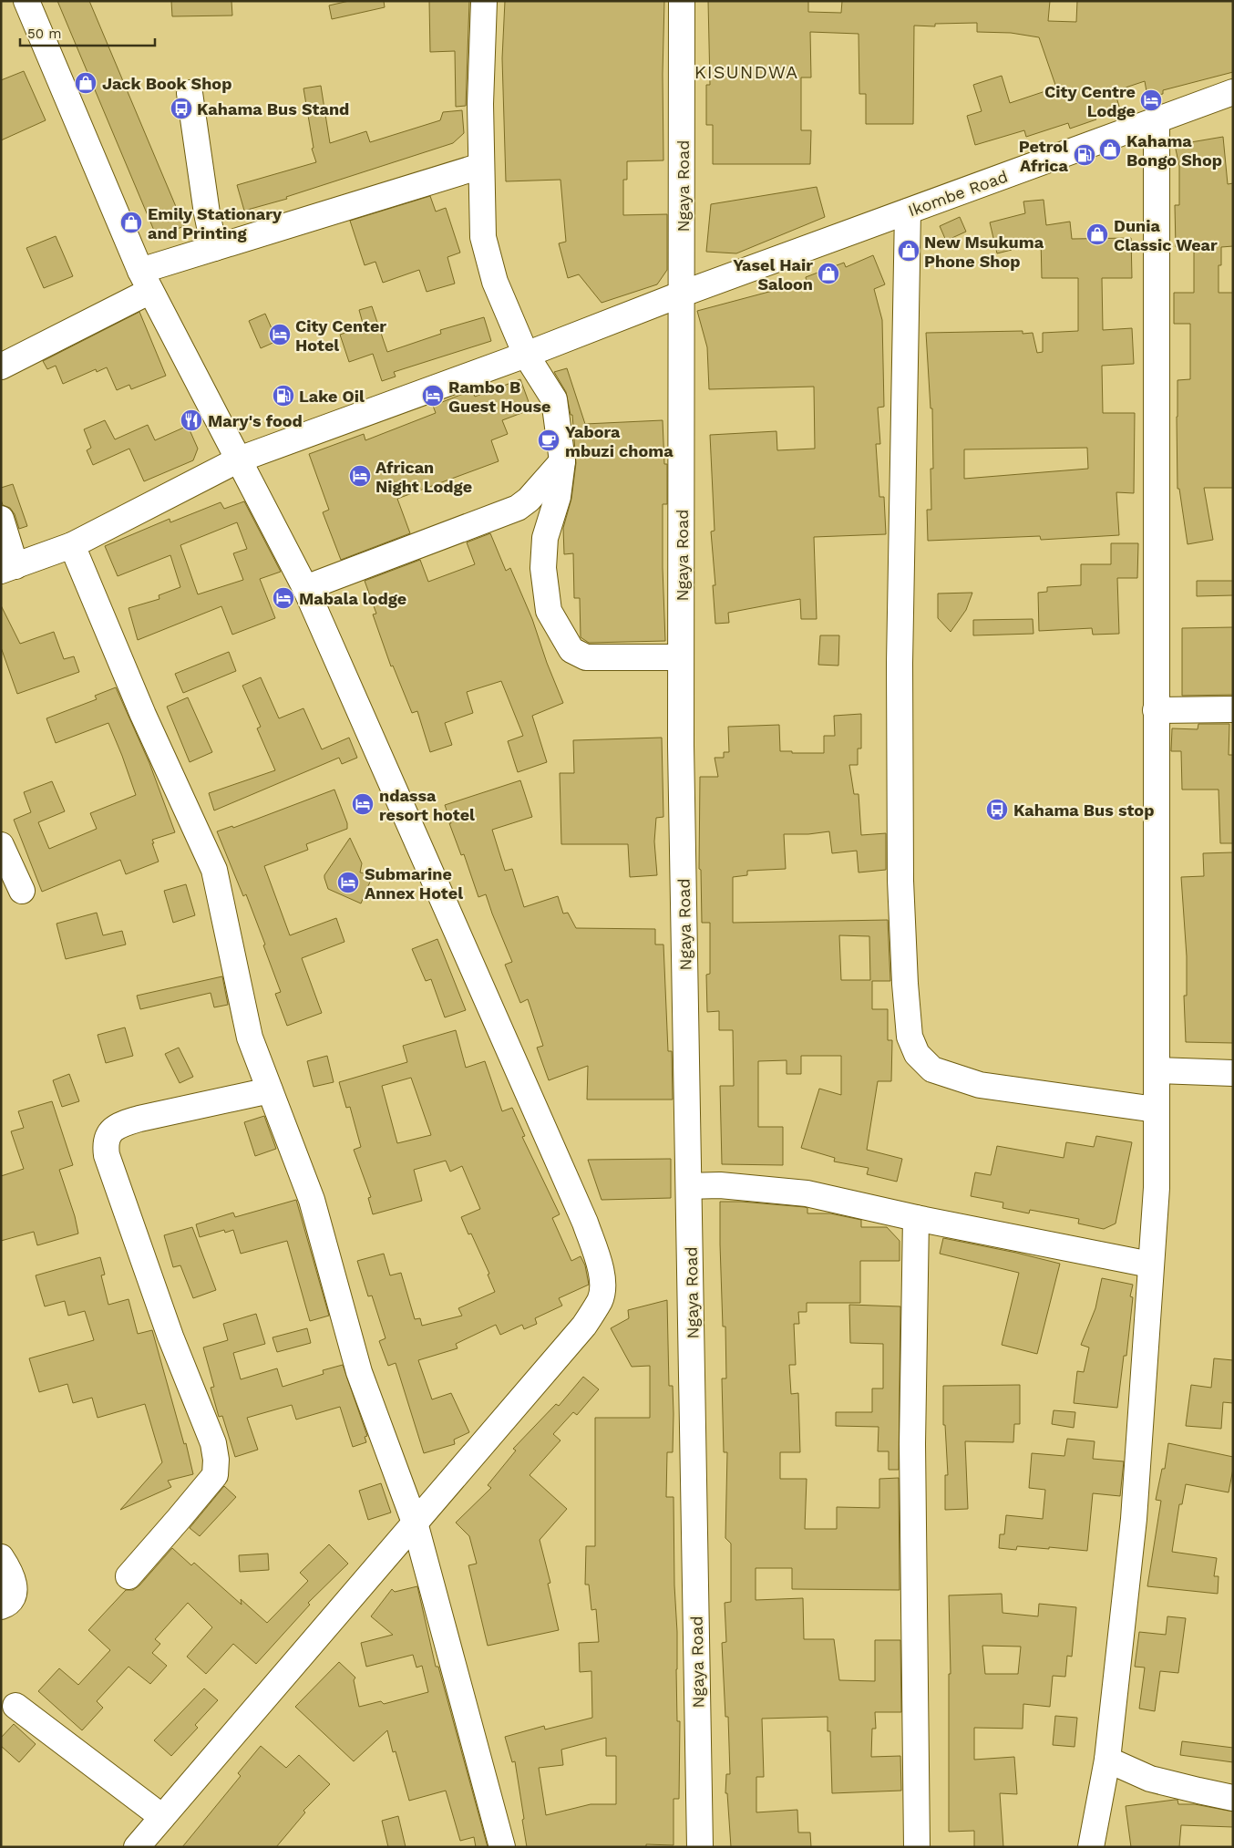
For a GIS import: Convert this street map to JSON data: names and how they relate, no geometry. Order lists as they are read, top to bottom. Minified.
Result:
{"streets":{"street":["Ngaya Road","Ikombe Road"]},"crossings":[["Ngaya Road","Ikombe Road"]],"districts":["KISUNDWA"],"places":{"shop":["Jack Book Shop","Kahama Bongo Shop","Emily Stationary and Printing","Dunia Classic Wear","New Msukuma Phone Shop","Yasel Hair Saloon"],"hotel":["City Centre Lodge","City Center Hotel","Rambo B Guest House","African Night Lodge","Mabala lodge","ndassa resort hotel","Submarine Annex Hotel"],"bus stop":["Kahama Bus Stand","Kahama Bus stop"],"fuel station":["Petrol Africa","Lake Oil"],"restaurant":["Mary's food"],"cafe":["Yabora mbuzi choma"]},"scale_bar":"50 m"}
